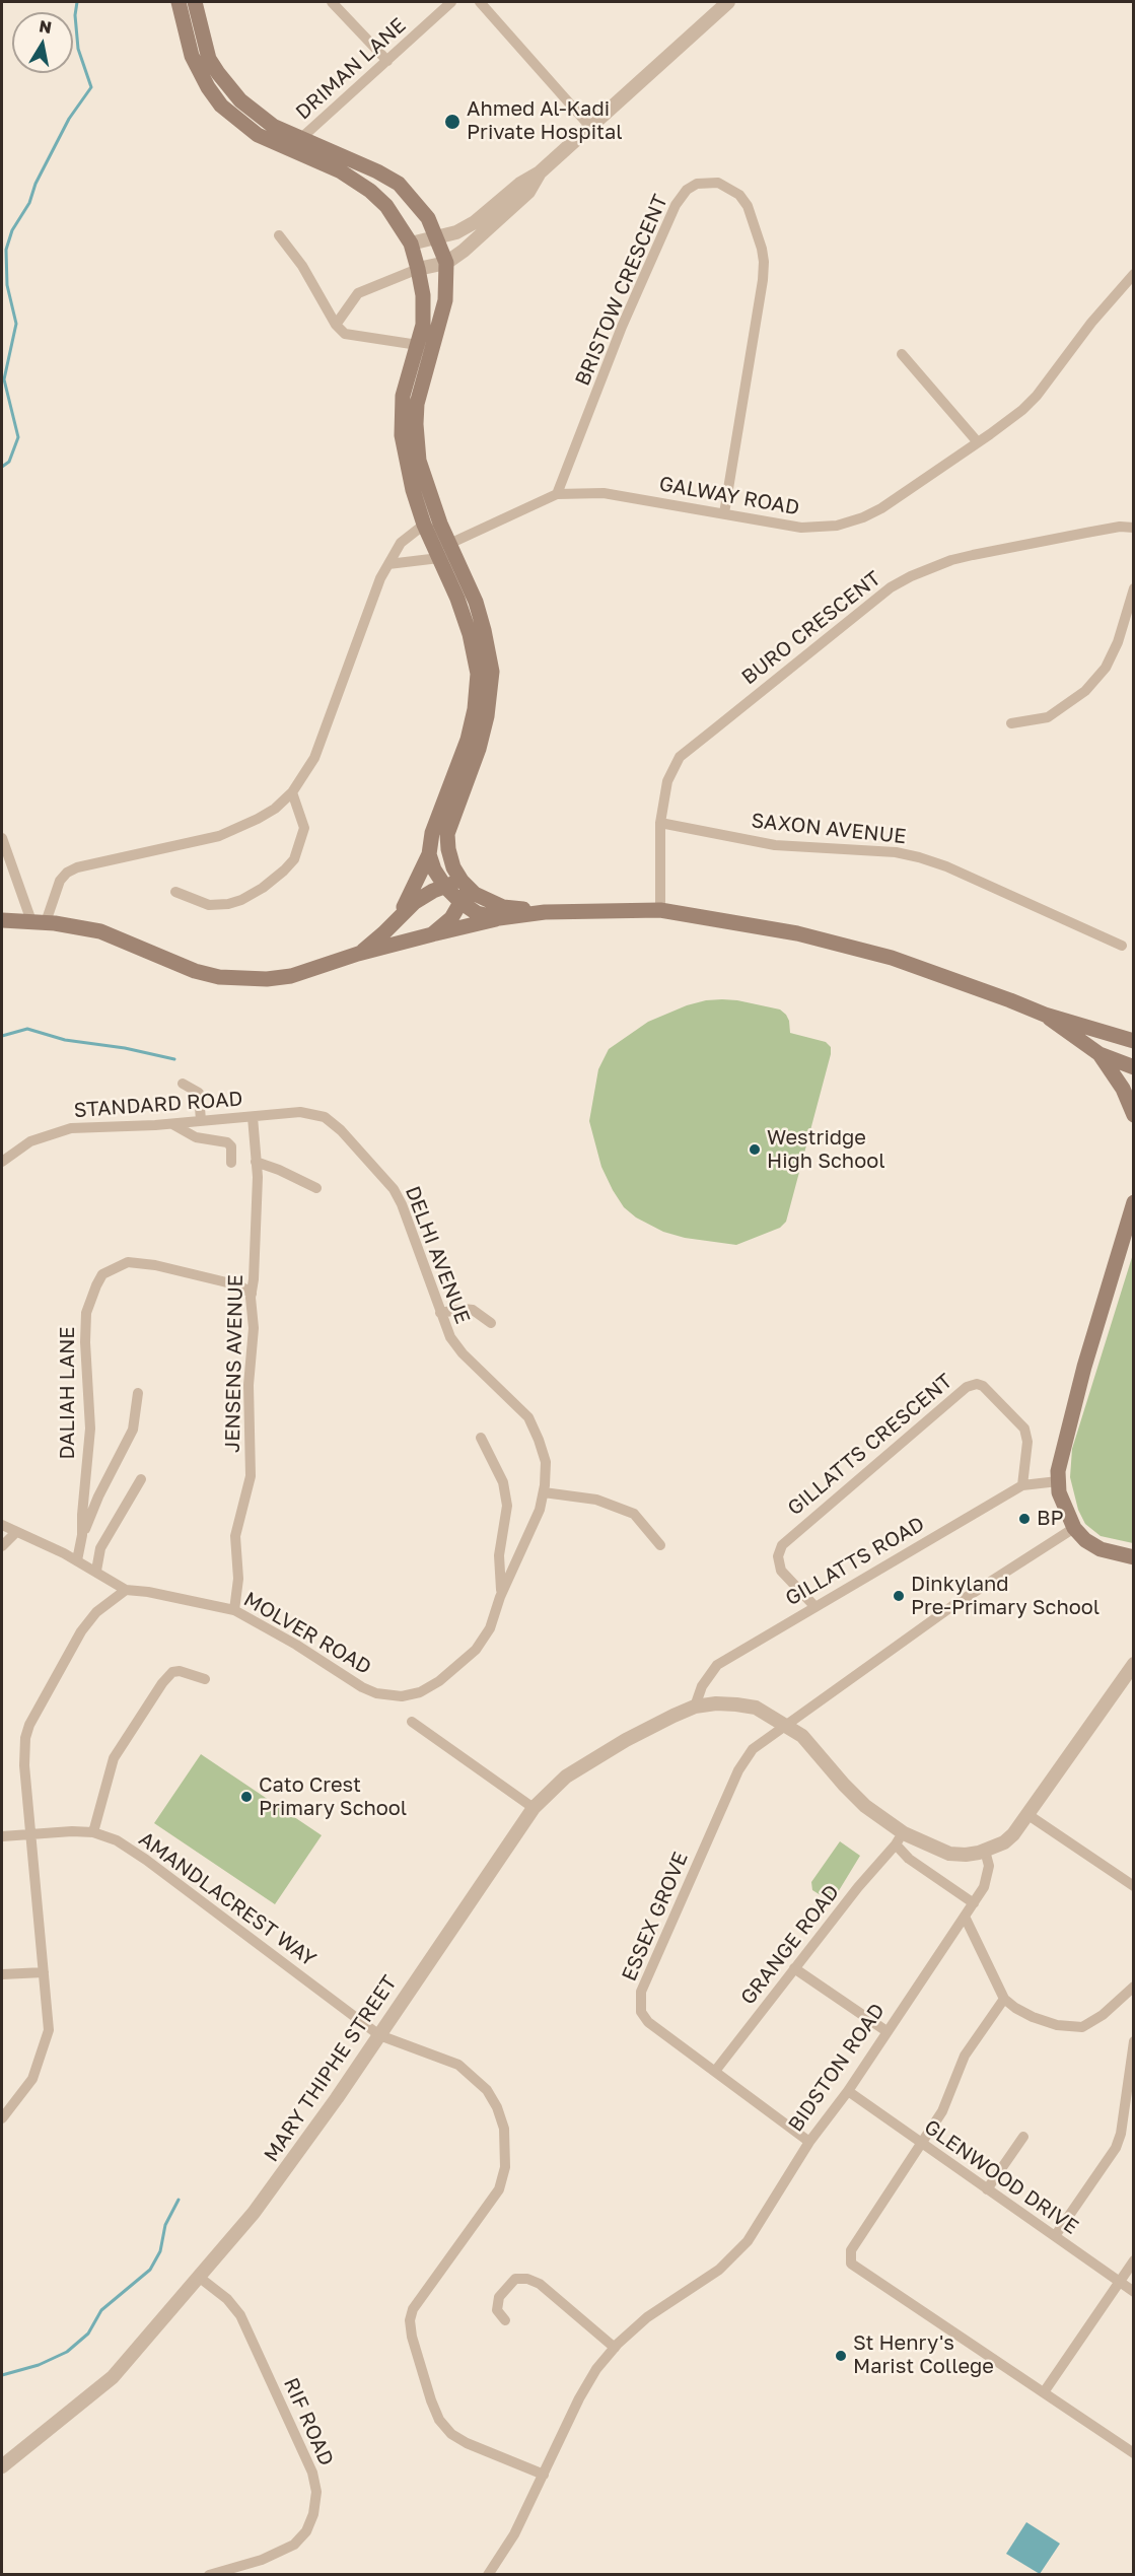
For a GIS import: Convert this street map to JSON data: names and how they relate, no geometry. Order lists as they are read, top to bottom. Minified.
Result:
{"streets":{"street":["DRIMAN LANE","BRISTOW CRESCENT","GALWAY ROAD","BURO CRESCENT","SAXON AVENUE","STANDARD ROAD","DELHI AVENUE","JENSENS AVENUE","DALIAH LANE","GILLATTS CRESCENT","GILLATTS ROAD","MOLVER ROAD","AMANDLACREST WAY","ESSEX GROVE","GRANGE ROAD","BIDSTON ROAD","MARY THIPHE STREET","GLENWOOD DRIVE","RIF ROAD"]},"crossings":[["BRISTOW CRESCENT","GALWAY ROAD"],["BURO CRESCENT","SAXON AVENUE"],["STANDARD ROAD","DELHI AVENUE"],["STANDARD ROAD","JENSENS AVENUE"],["DELHI AVENUE","MOLVER ROAD"],["JENSENS AVENUE","DALIAH LANE"],["JENSENS AVENUE","MOLVER ROAD"],["DALIAH LANE","MOLVER ROAD"],["GILLATTS CRESCENT","GILLATTS ROAD"],["GILLATTS ROAD","MARY THIPHE STREET"],["AMANDLACREST WAY","BIDSTON ROAD"],["AMANDLACREST WAY","MARY THIPHE STREET"],["ESSEX GROVE","GRANGE ROAD"],["ESSEX GROVE","BIDSTON ROAD"],["BIDSTON ROAD","GLENWOOD DRIVE"],["MARY THIPHE STREET","RIF ROAD"]],"places":["Ahmed Al-Kadi Private Hospital","Westridge High School","BP","Dinkyland Pre-Primary School","Cato Crest Primary School","St Henry's Marist College"],"north":"top"}
